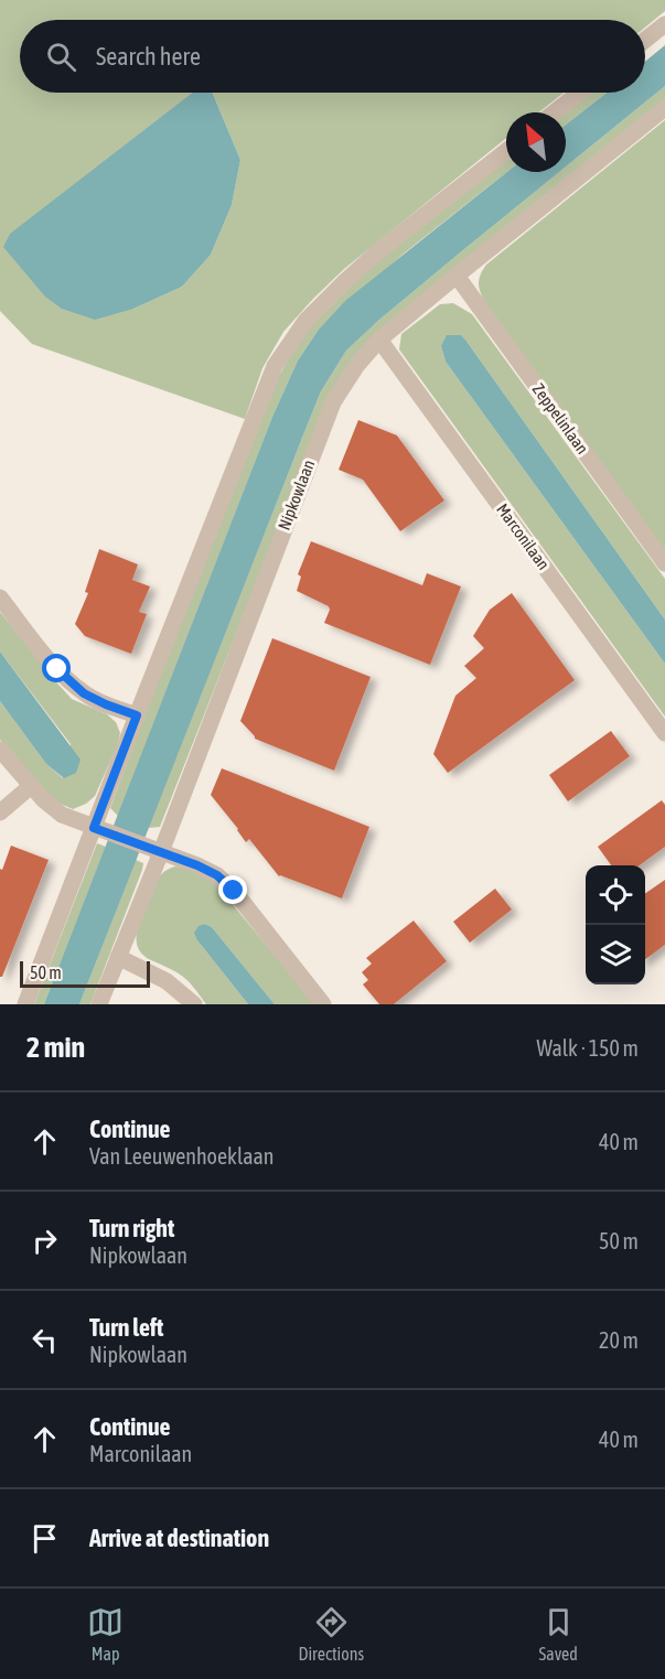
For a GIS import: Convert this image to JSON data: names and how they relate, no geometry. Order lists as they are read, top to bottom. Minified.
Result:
{"streets":{"street":["Zeppelinlaan","Nipkowlaan","Marconilaan"]},"crossings":[["Zeppelinlaan","Nipkowlaan"],["Nipkowlaan","Marconilaan"]],"scale_bar":"50 m","north":"top left","page":{"search":"Search here","scale":"50 m","heading":["2 min","Walk · 150 m"],"list":[["Continue","Van Leeuwenhoeklaan","40 m"],["Turn right","Nipkowlaan","50 m"],["Turn left","Nipkowlaan","20 m"],["Continue","Marconilaan","40 m"],"Arrive at destination"],"nav":["Map","Directions","Saved"]}}
